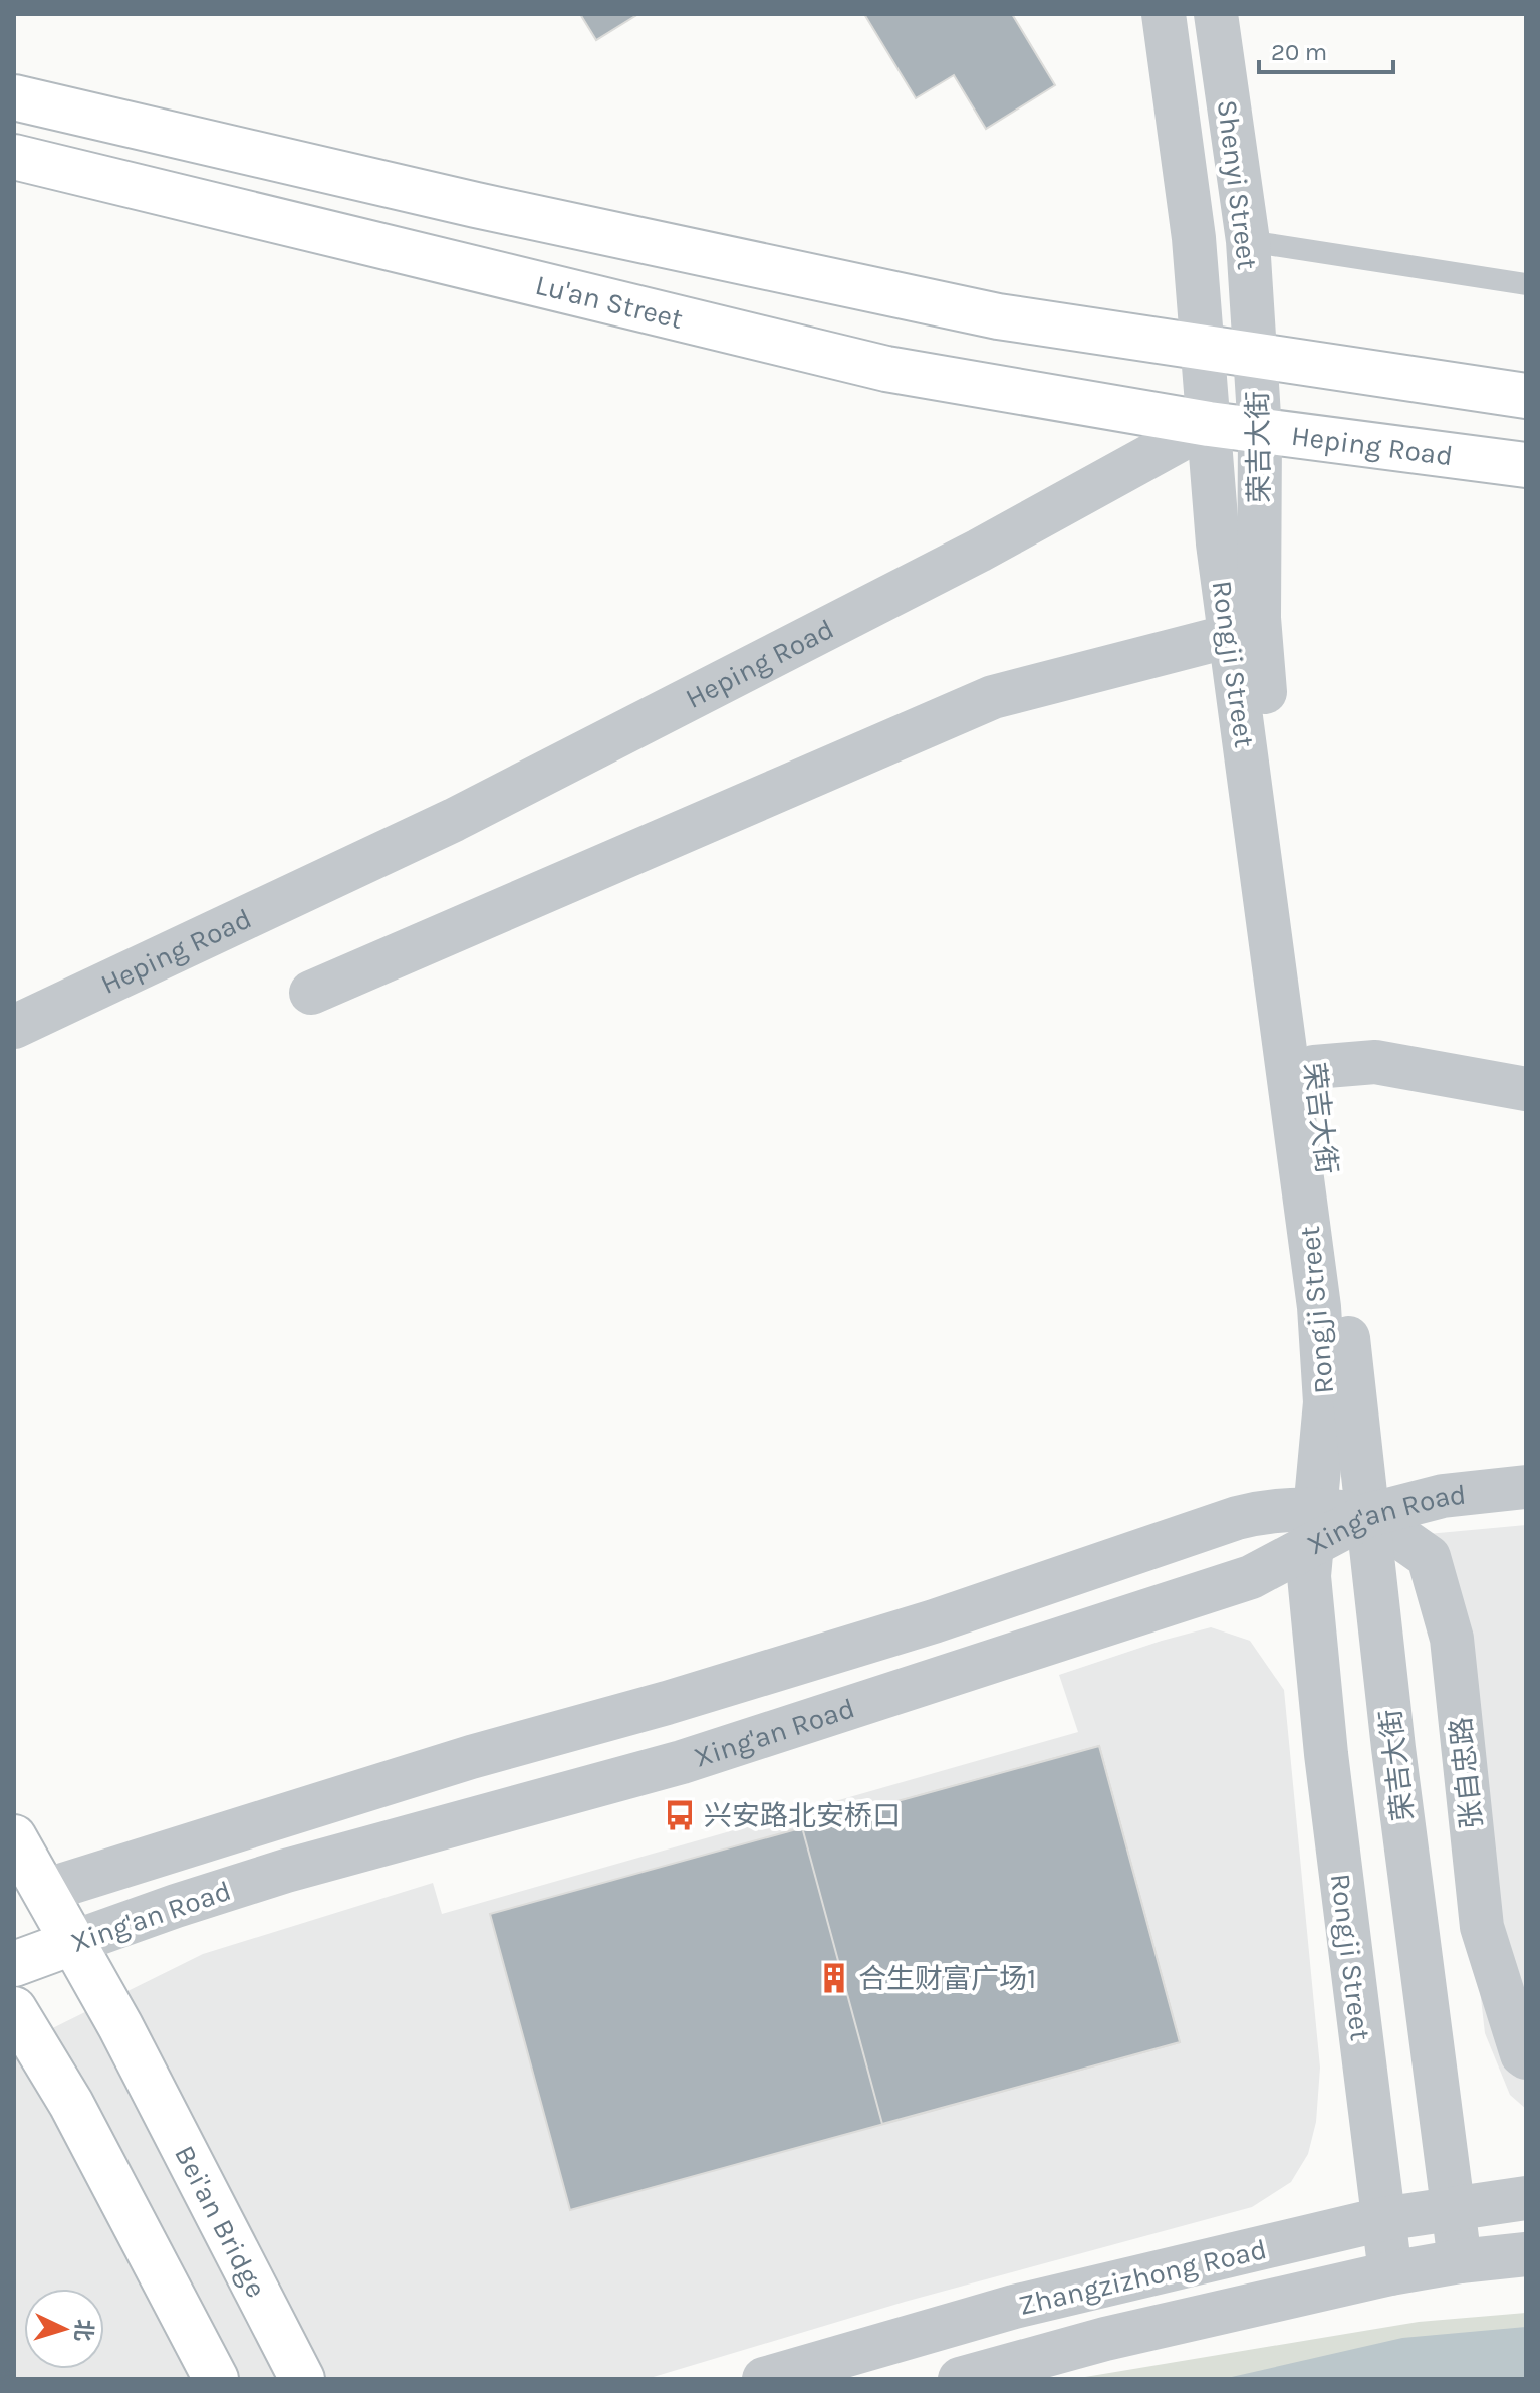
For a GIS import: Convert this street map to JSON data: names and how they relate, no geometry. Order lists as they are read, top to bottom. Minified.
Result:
{"streets":{"main road":["Lu'an Street","Heping Road","Xing'an Road","Bei'an Bridge"],"street":["Shenyi Street","荣吉大街","Rongji Street","张自忠路","Zhangzizhong Road"]},"crossings":[["Shenyi Street","荣吉大街"],["Shenyi Street","Rongji Street"],["Lu'an Street","Heping Road"],["Lu'an Street","Rongji Street"],["Heping Road","荣吉大街"],["Heping Road","Rongji Street"],["荣吉大街","Xing'an Road"],["荣吉大街","张自忠路"],["荣吉大街","Zhangzizhong Road"],["Rongji Street","Xing'an Road"],["Rongji Street","Zhangzizhong Road"],["Xing'an Road","张自忠路"],["Xing'an Road","Bei'an Bridge"]],"places":{"bus stop":["兴安路北安桥口"],"building":["合生财富广场1"]},"scale_bar":"20 m","north":"right"}
